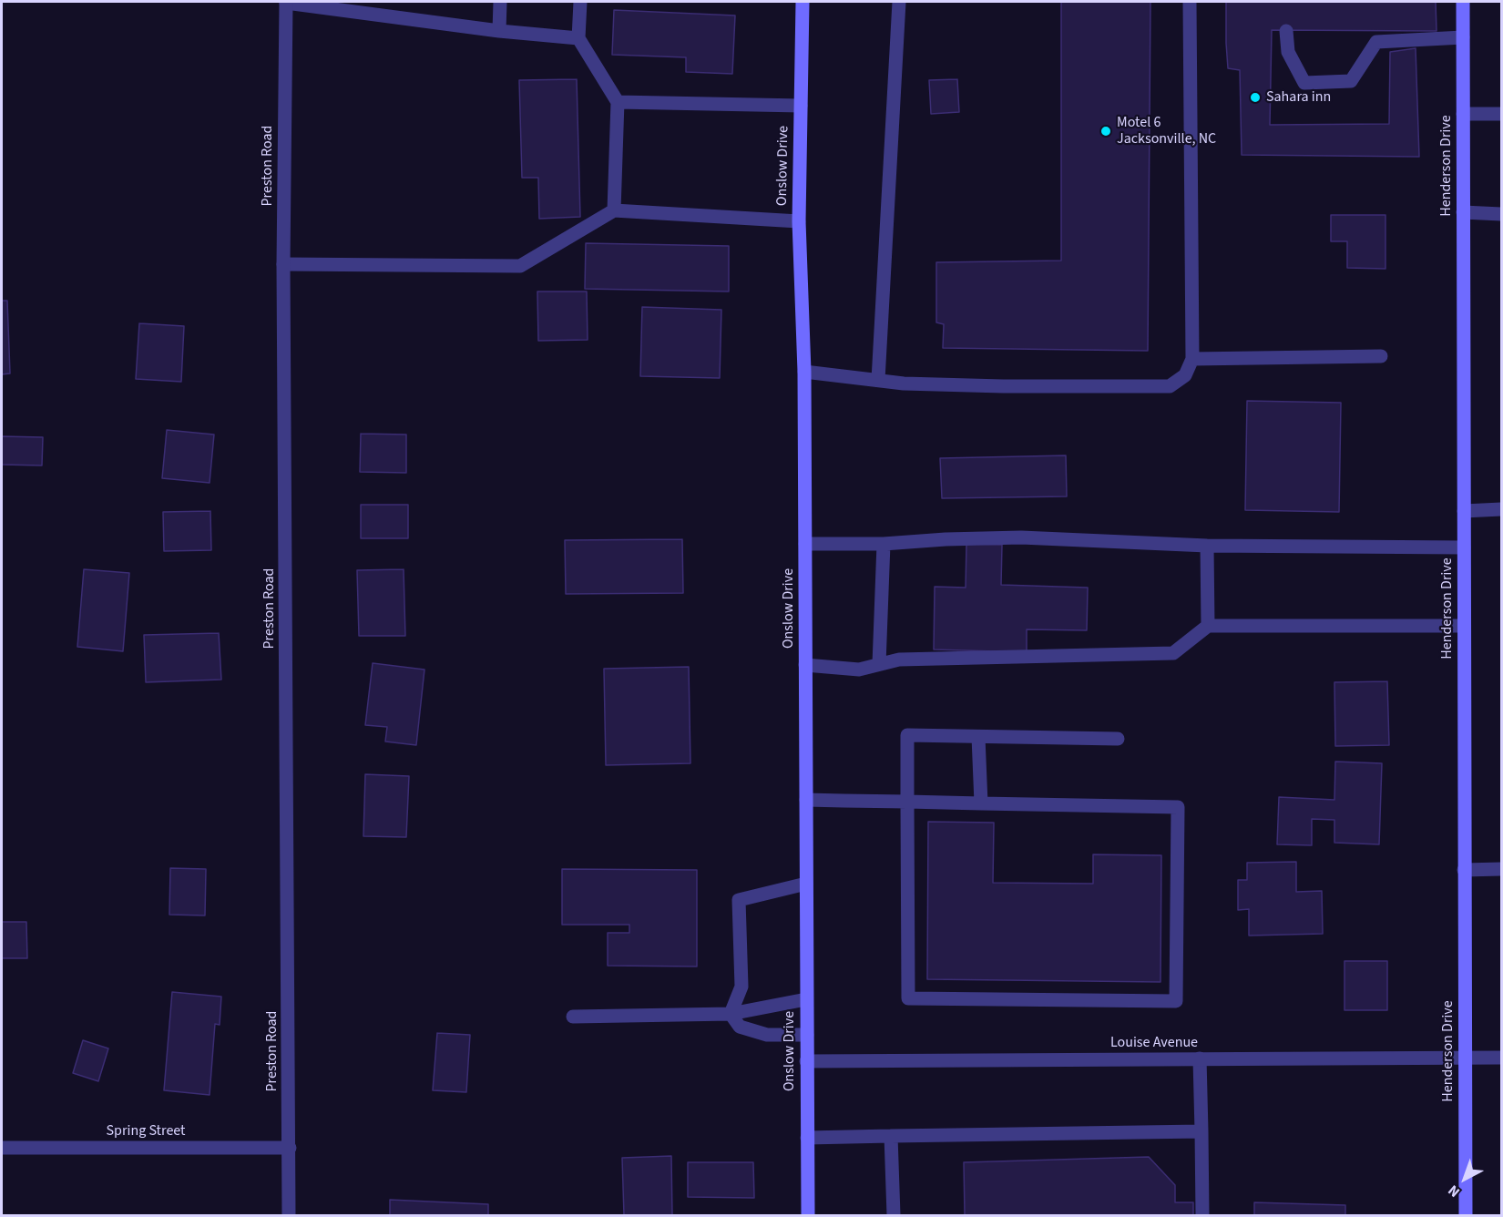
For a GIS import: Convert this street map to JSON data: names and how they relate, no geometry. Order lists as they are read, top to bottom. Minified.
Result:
{"streets":{"main road":["Onslow Drive","Henderson Drive"],"street":["Preston Road","Louise Avenue","Spring Street"]},"crossings":[["Preston Road","Spring Street"],["Onslow Drive","Louise Avenue"],["Henderson Drive","Louise Avenue"]],"places":["Sahara inn","Motel 6 Jacksonville, NC"],"north":"bottom left"}
